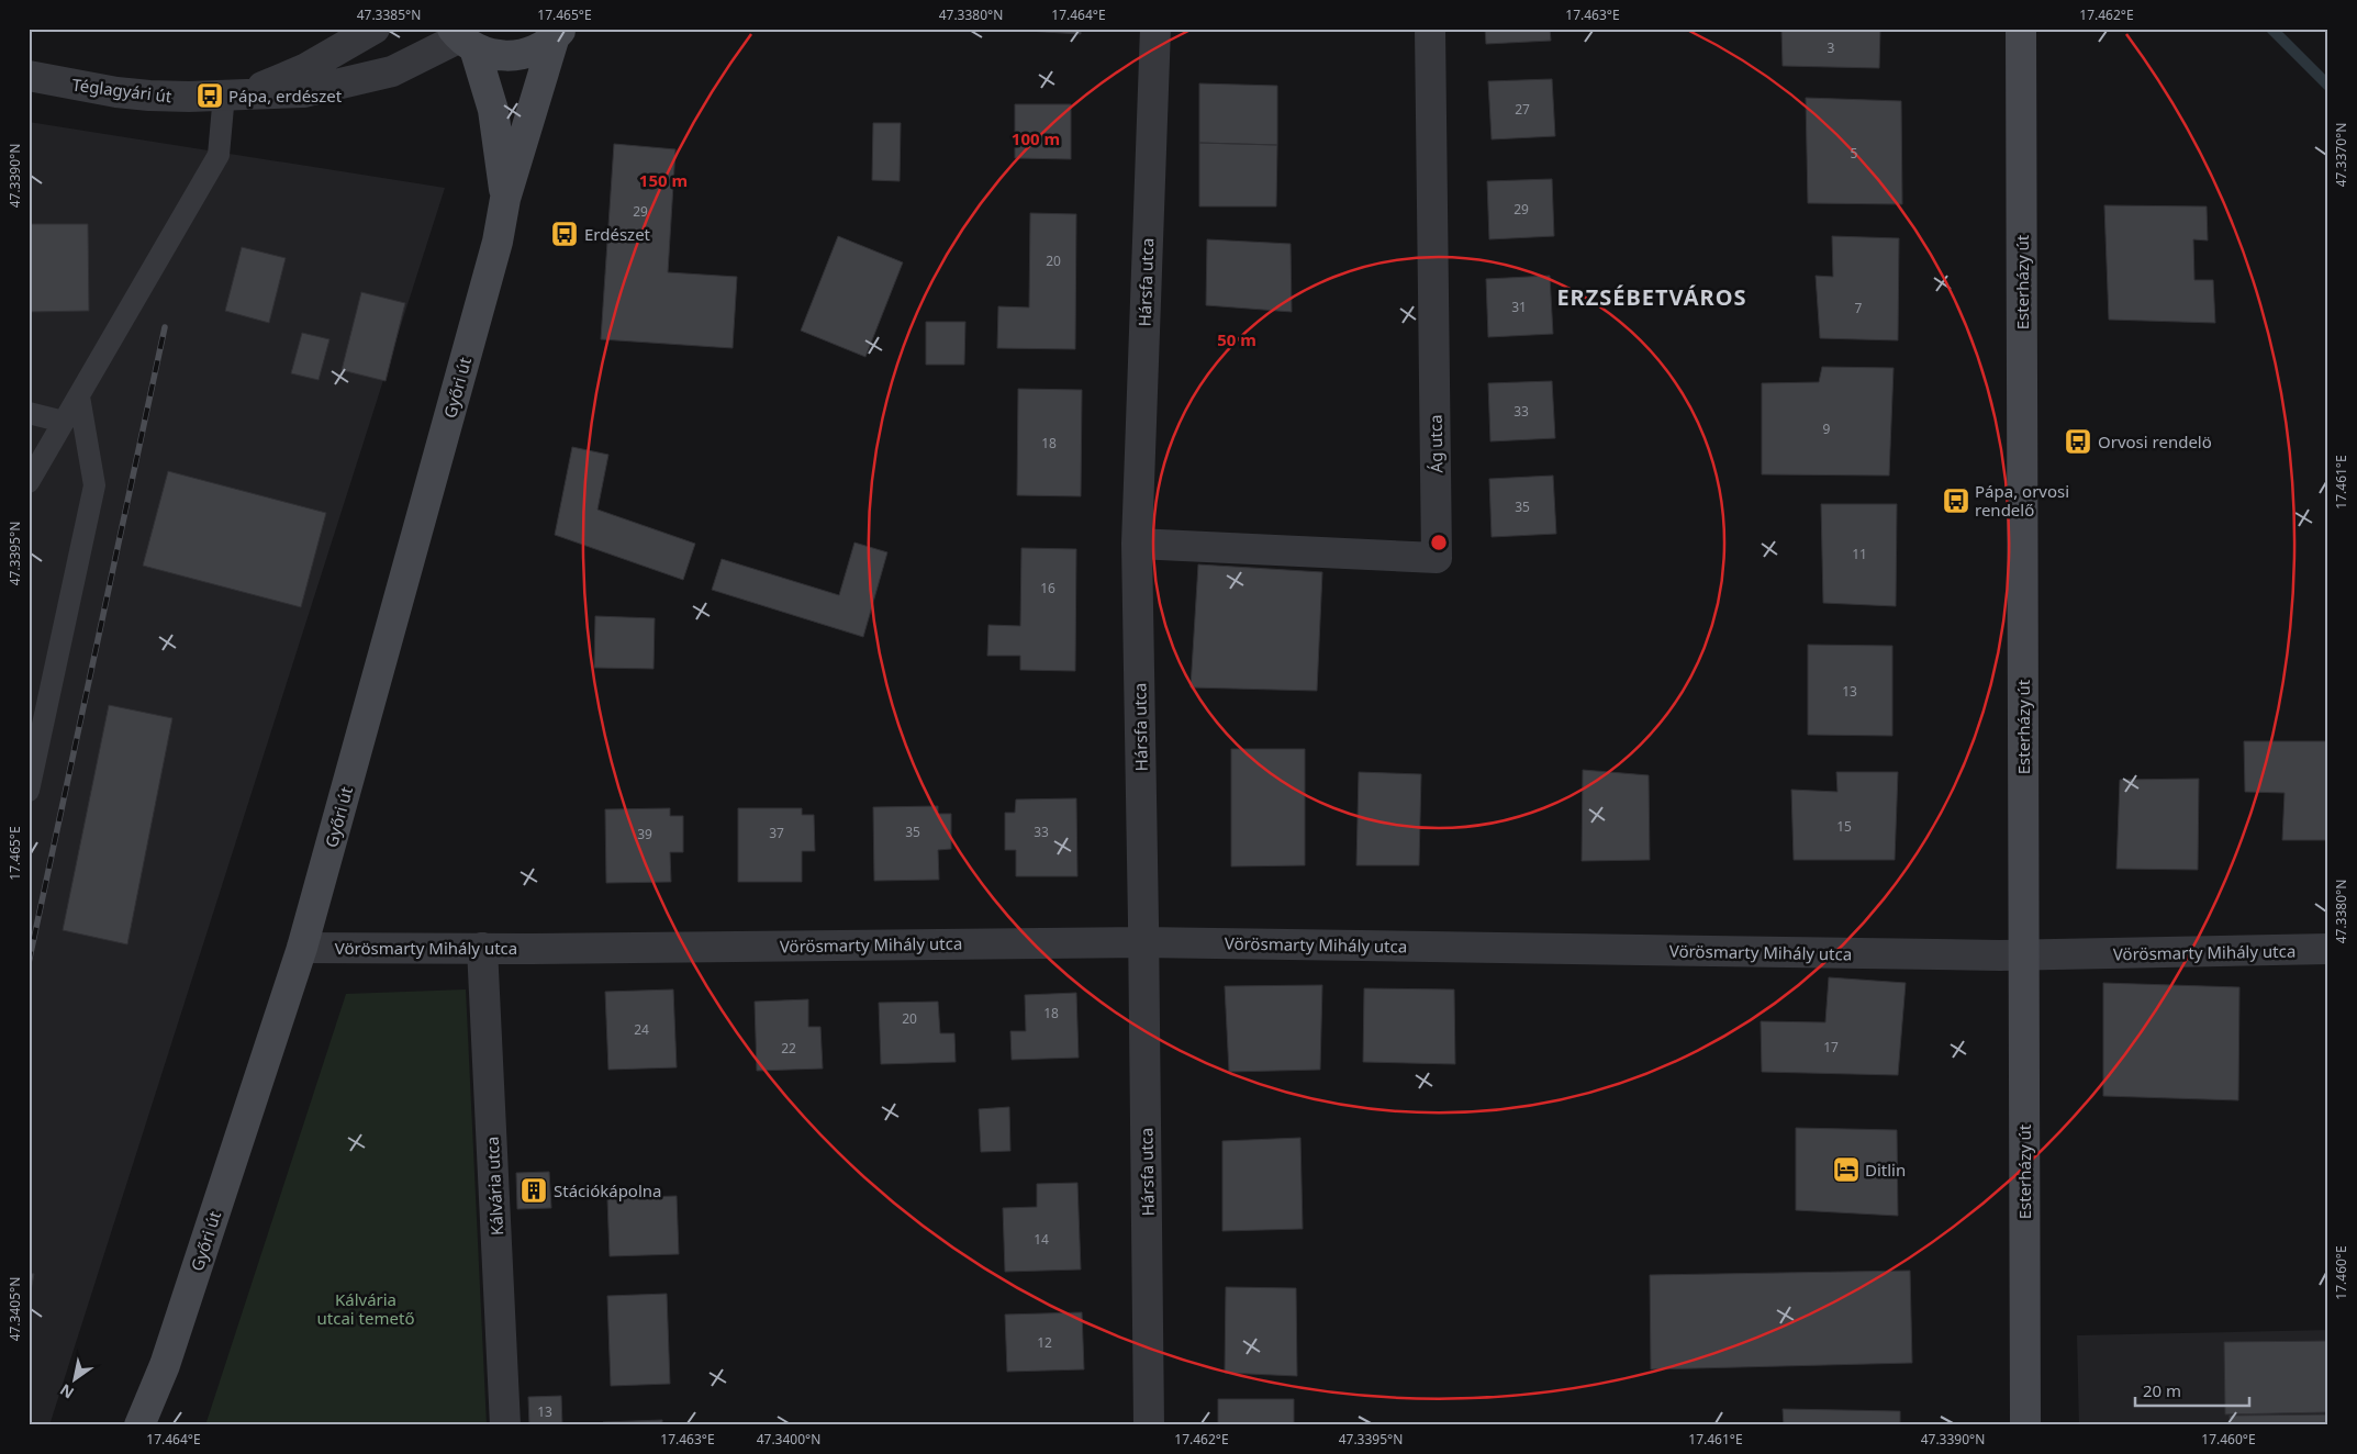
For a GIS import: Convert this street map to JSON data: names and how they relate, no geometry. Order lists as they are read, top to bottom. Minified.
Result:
{"streets":{"street":["Téglagyári út","Hársfa utca","Esterházy út","Győri út","Ág utca","Vörösmarty Mihály utca","Kálvária utca"]},"crossings":[["Téglagyári út","Győri út"],["Hársfa utca","Ág utca"],["Hársfa utca","Vörösmarty Mihály utca"],["Esterházy út","Vörösmarty Mihály utca"],["Győri út","Vörösmarty Mihály utca"],["Vörösmarty Mihály utca","Kálvária utca"]],"districts":["ERZSÉBETVÁROS"],"parks":["Kálvária utcai temető"],"places":{"bus stop":["Pápa, erdészet","Erdészet","Orvosi rendelö","Pápa, orvosi rendelő"],"hotel":["Ditlin"],"building":["Stációkápolna"]},"house_numbers":["3","27","5","29","29","20","31","7","33","9","18","35","11","16","13","15","35","33","37","39","18","20","24","17","22","14","12","13"],"scale_bar":"20 m","north":"bottom left","coordinates":["47.3385°N","17.465°E","47.3380°N","17.464°E","17.463°E","17.462°E","47.3370°N","47.3390°N","17.461°E","47.3395°N","17.460°E","47.3405°N","47.3400°N"],"rings":["100 m","150 m","50 m"]}
